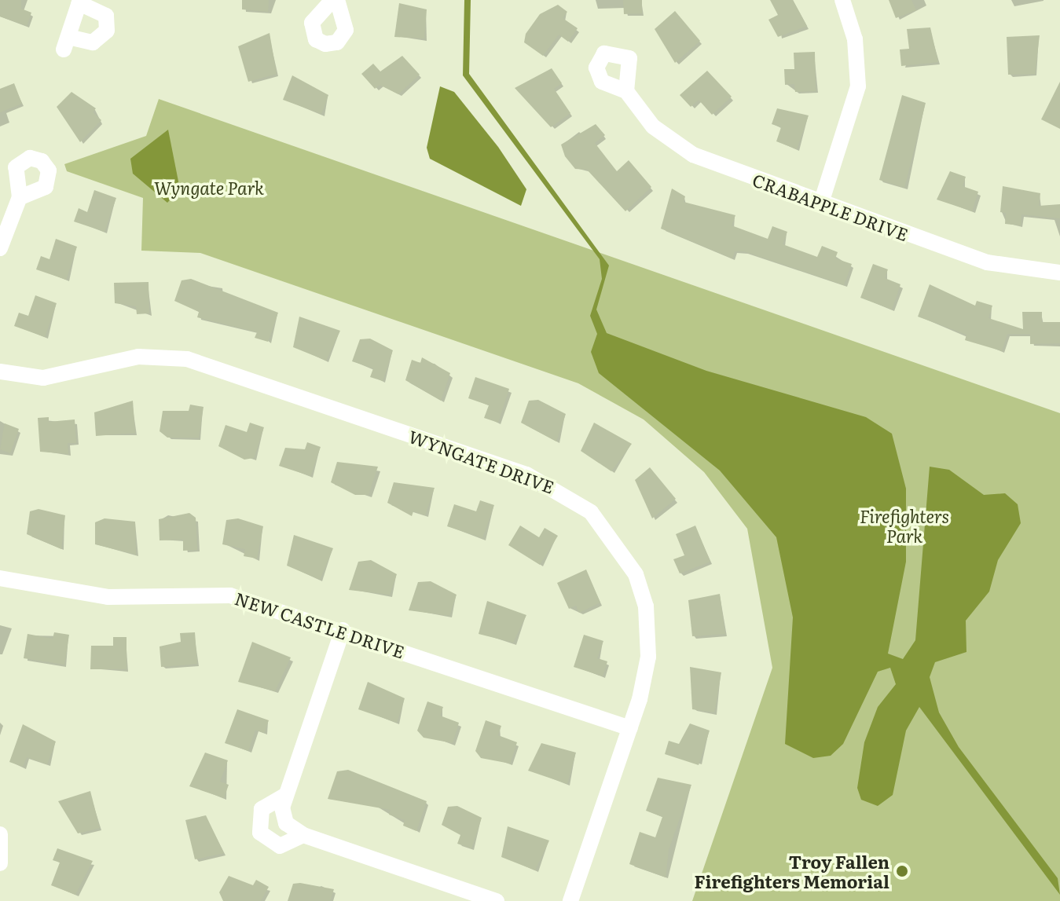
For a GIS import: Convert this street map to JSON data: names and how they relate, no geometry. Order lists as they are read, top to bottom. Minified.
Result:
{"streets":{"street":["CRABAPPLE DRIVE","WYNGATE DRIVE","NEW CASTLE DRIVE"]},"crossings":[["WYNGATE DRIVE","NEW CASTLE DRIVE"]],"parks":["Wyngate Park","Firefighters Park"],"places":["Troy Fallen Firefighters Memorial"]}
